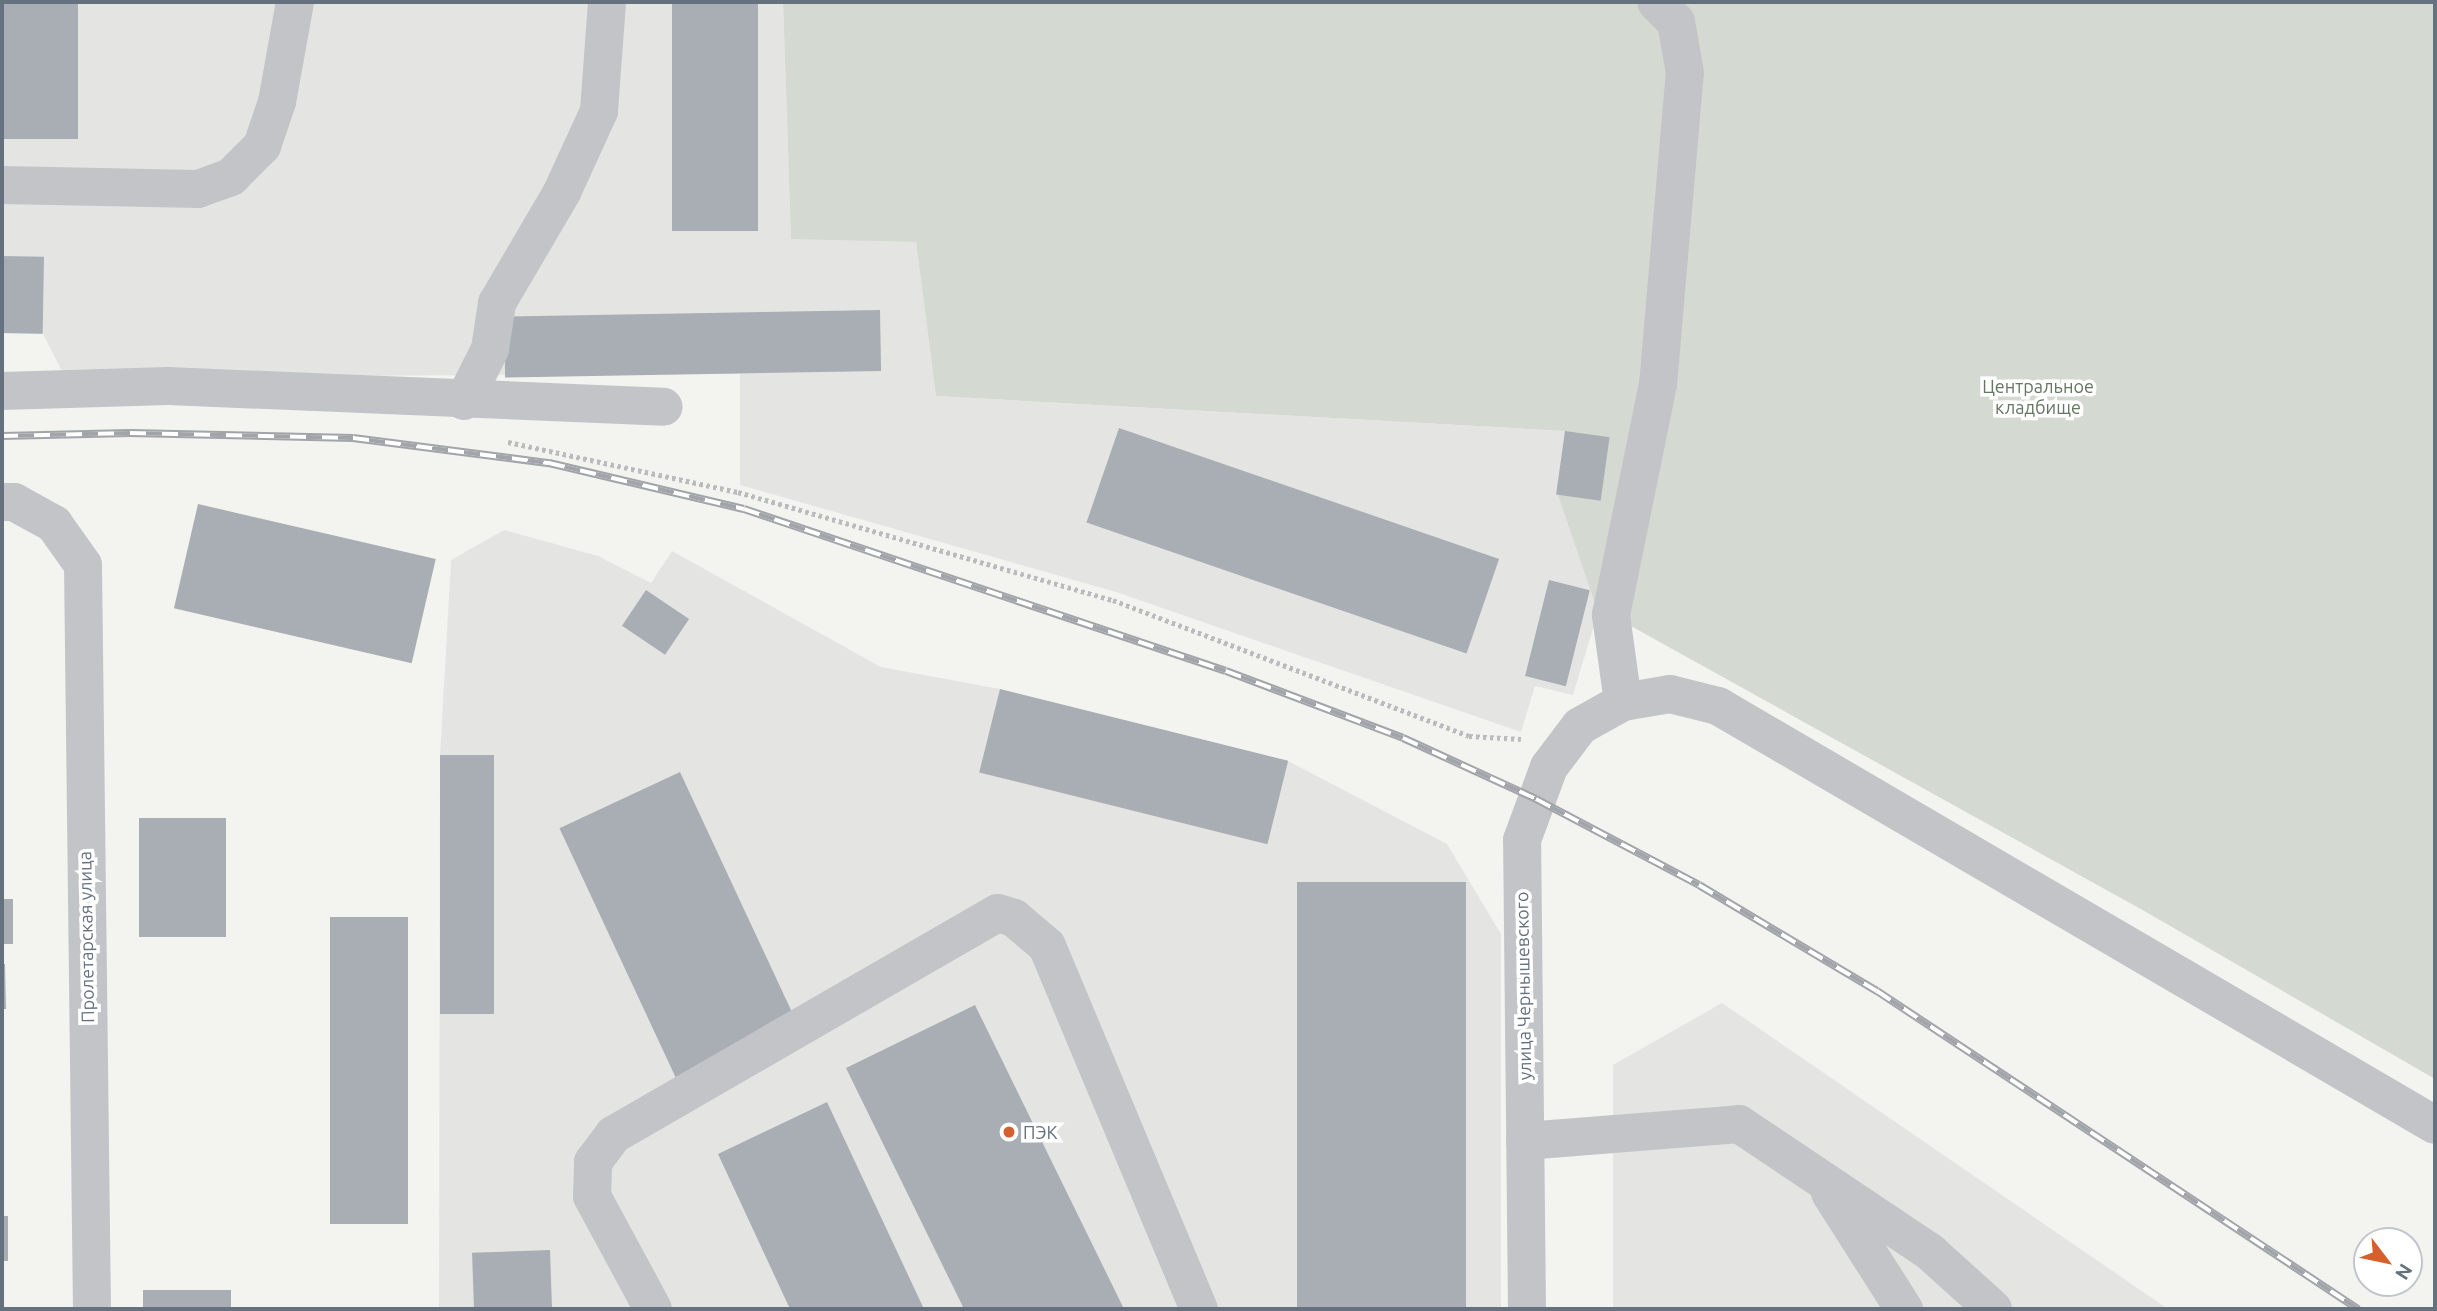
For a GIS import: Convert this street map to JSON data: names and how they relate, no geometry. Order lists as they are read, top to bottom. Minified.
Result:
{"streets":{"street":["Пролетарская улица","улица Чернышевского"]},"parks":["Центральное кладбище"],"places":["ПЭК"],"north":"bottom right"}
